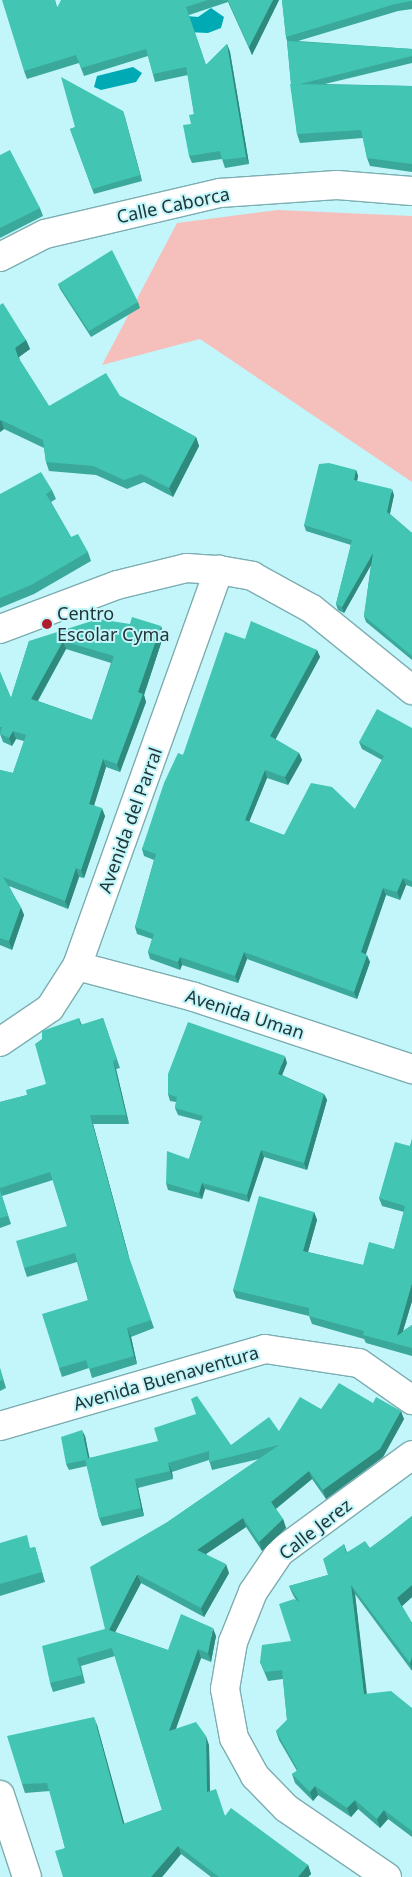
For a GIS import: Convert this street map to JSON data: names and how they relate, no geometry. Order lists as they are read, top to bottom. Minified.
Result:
{"streets":{"street":["Calle Caborca","Avenida del Parral","Avenida Uman","Avenida Buenaventura","Calle Jerez"]},"crossings":[["Avenida del Parral","Avenida Uman"]],"places":["Centro Escolar Cyma"]}
